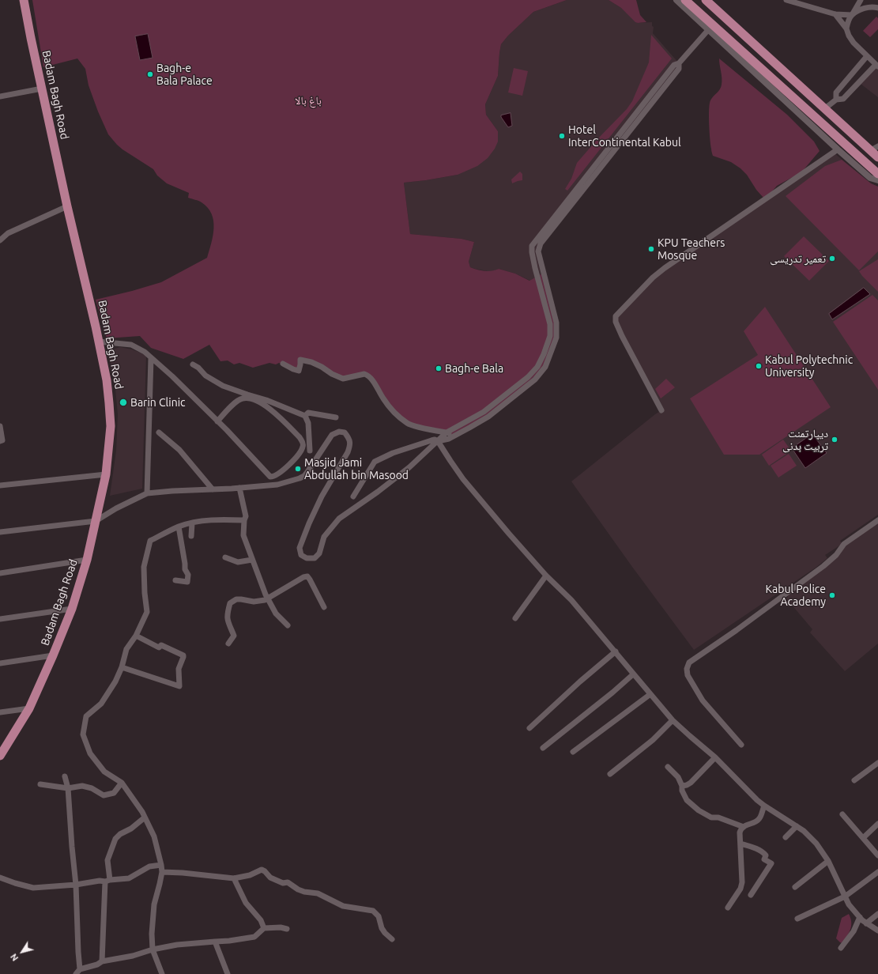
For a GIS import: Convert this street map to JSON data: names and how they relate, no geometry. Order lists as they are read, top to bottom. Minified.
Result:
{"streets":{"main road":["Badam Bagh Road"]},"parks":["باغ بالا"],"places":["Bagh-e Bala Palace","Hotel InterContinental Kabul","KPU Teachers Mosque","تعمیر تدریسی","Kabul Polytechnic University","Bagh-e Bala","Barin Clinic","دیپارتمنت تربیت بدنی","Masjid Jami Abdullah bin Masood","Kabul Police Academy"],"north":"bottom left"}
